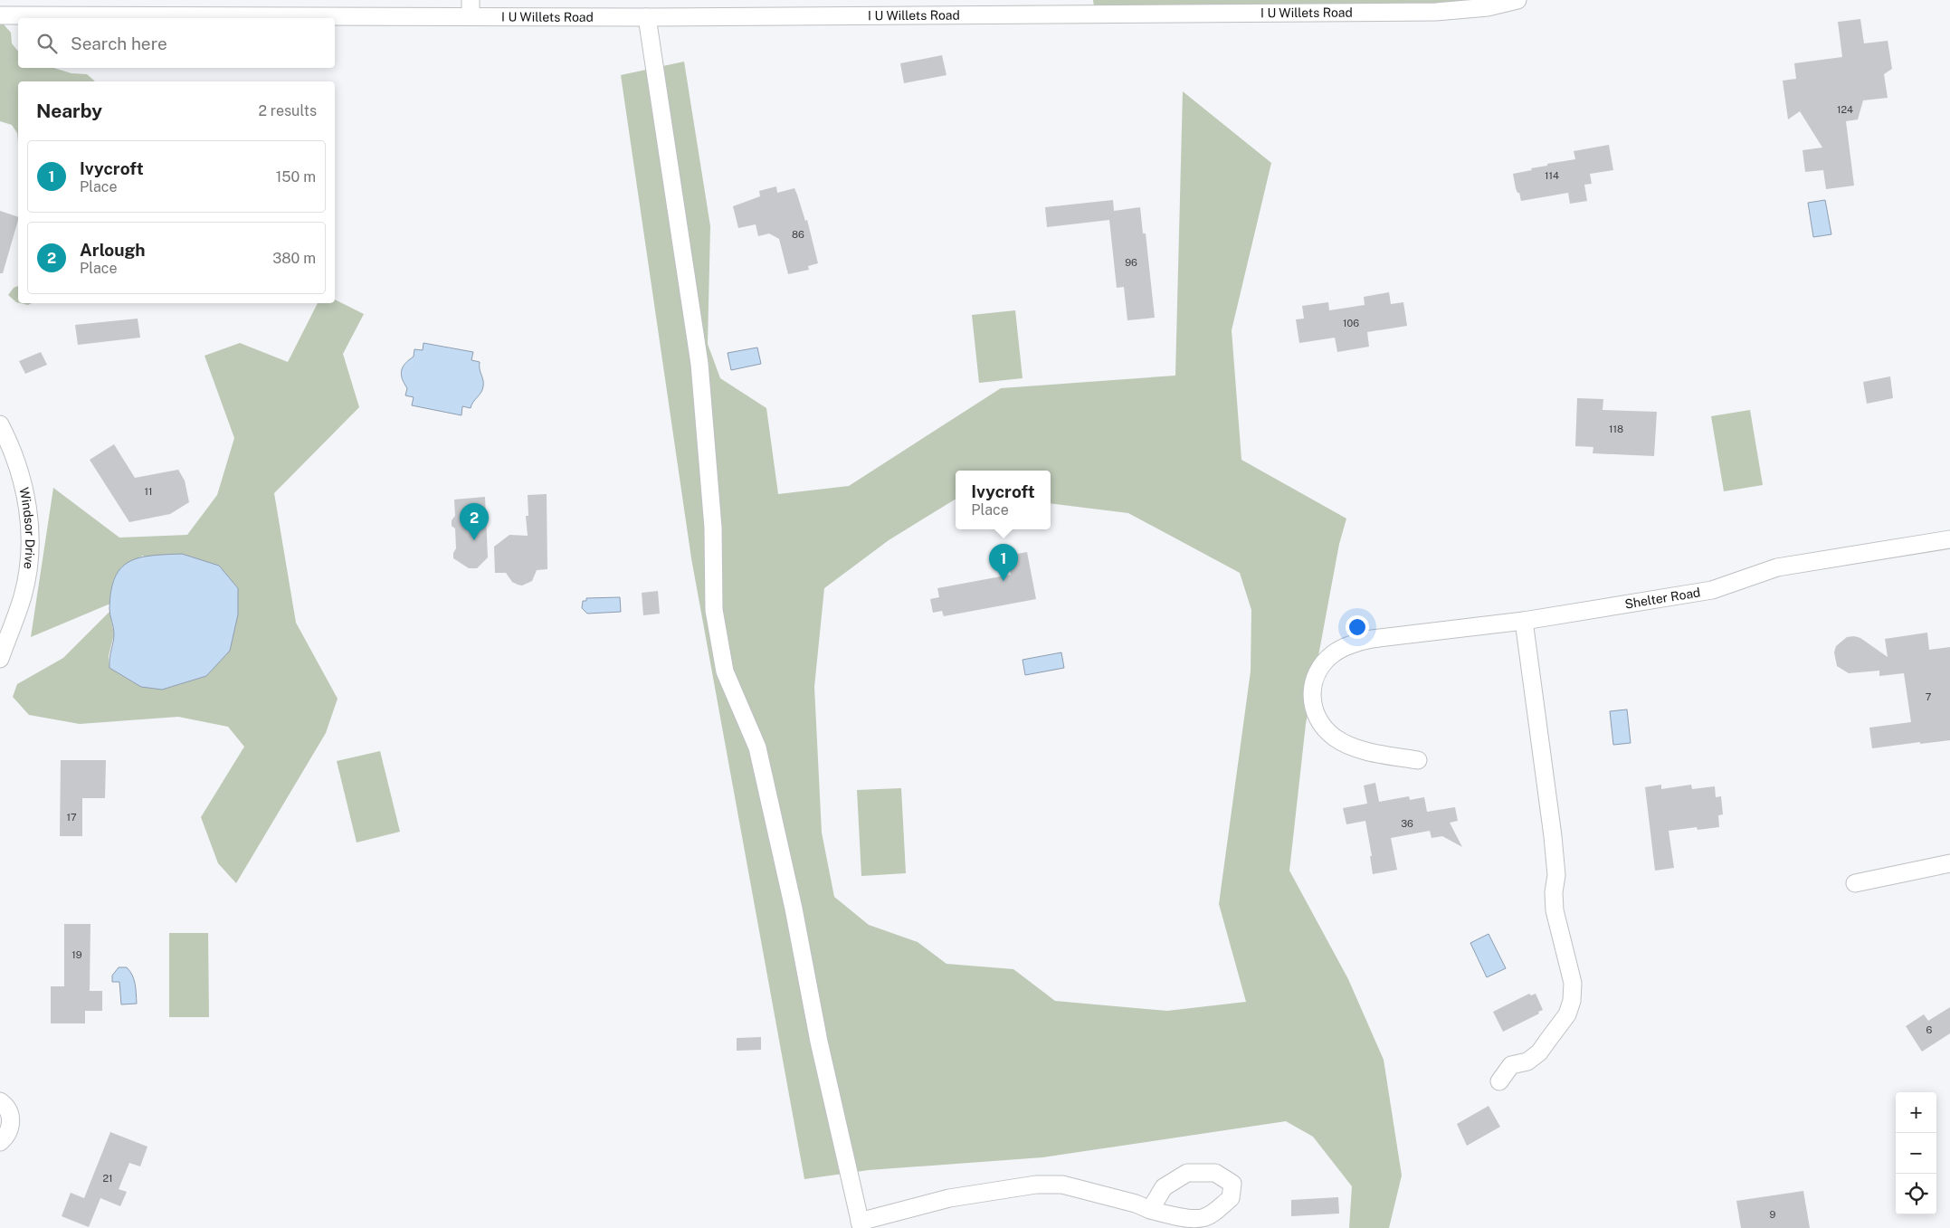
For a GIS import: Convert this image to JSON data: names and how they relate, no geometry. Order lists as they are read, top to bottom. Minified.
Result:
{"streets":{"street":["I U Willets Road","Windsor Drive","Shelter Road"]},"house_numbers":["124","114","86","96","106","118","11","7","17","36","19","6","21","9"],"page":{"search":"Search here","heading":["Nearby","2 results"],"list":[{"mark":"1","name":"Ivycroft","note":"Place","value":"150 m"},{"mark":"2","name":"Arlough","note":"Place","value":"380 m"}],"popup":["Ivycroft","Place"],"pins":["2","1"],"map_buttons":["+","−"]}}
